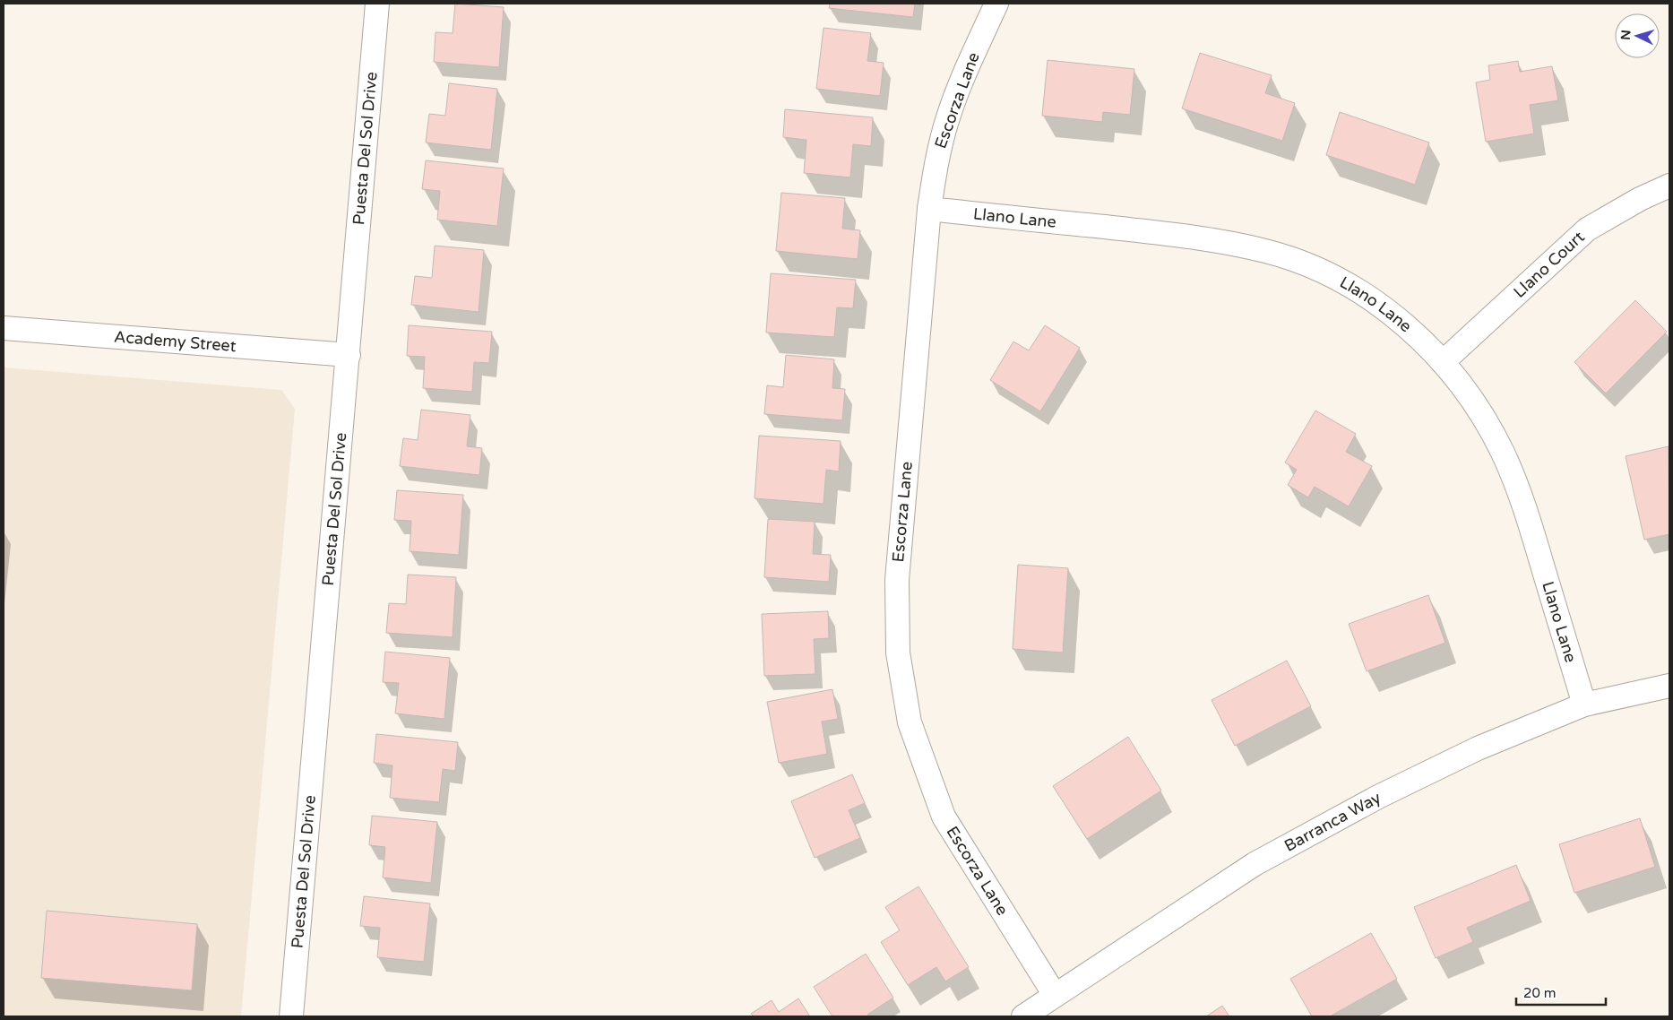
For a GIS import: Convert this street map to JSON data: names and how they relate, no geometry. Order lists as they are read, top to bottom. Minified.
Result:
{"streets":{"street":["Escorza Lane","Puesta Del Sol Drive","Llano Lane","Llano Court","Academy Street","Barranca Way"]},"crossings":[["Escorza Lane","Llano Lane"],["Escorza Lane","Barranca Way"],["Puesta Del Sol Drive","Academy Street"],["Llano Lane","Llano Court"],["Llano Lane","Barranca Way"]],"scale_bar":"20 m","north":"left"}
